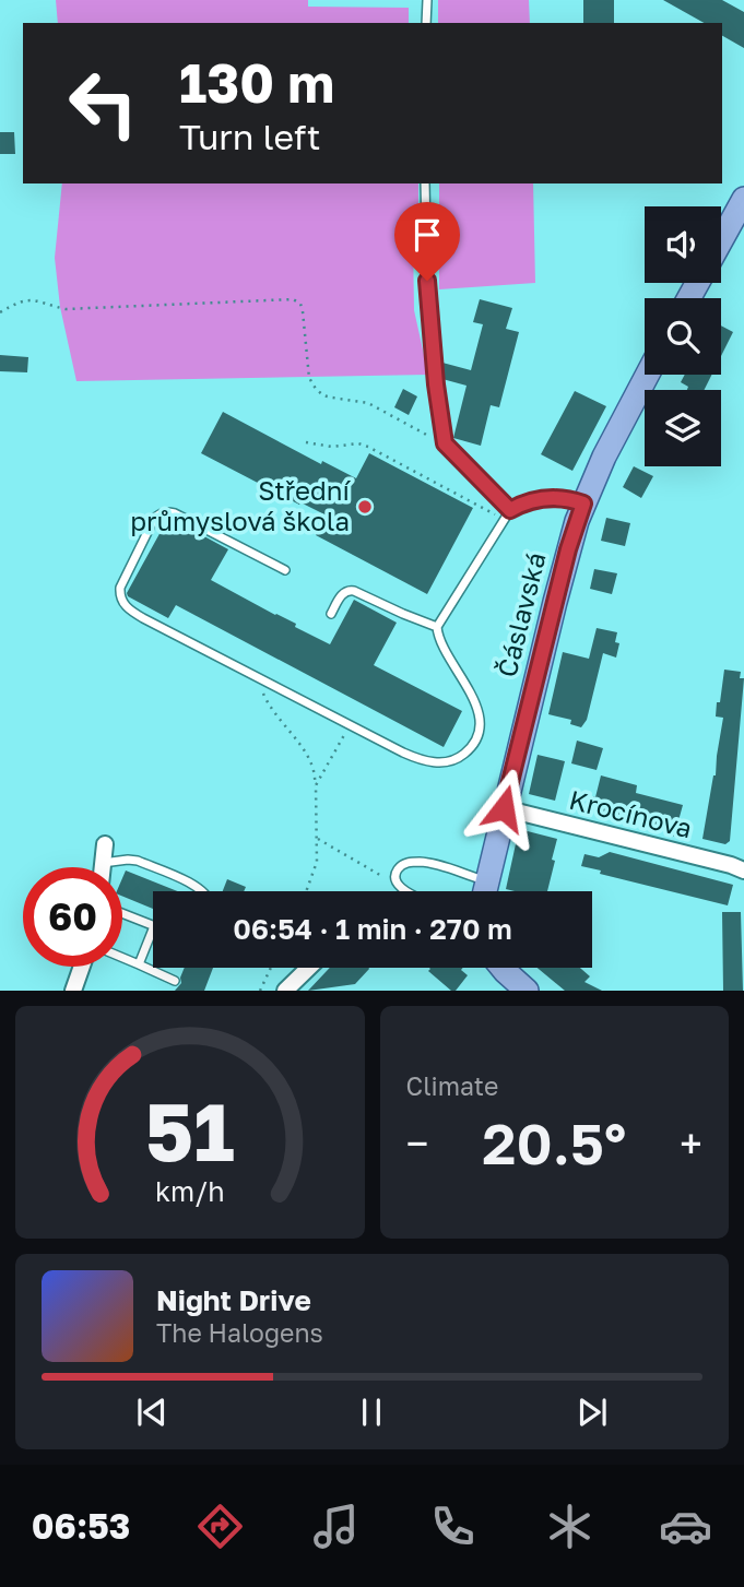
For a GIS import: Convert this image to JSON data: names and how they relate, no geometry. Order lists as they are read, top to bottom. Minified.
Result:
{"streets":{"main road":["Čáslavská"],"street":["Krocínova"]},"crossings":[["Čáslavská","Krocínova"]],"places":["Střední průmyslová škola"],"page":{"turn":["130 m","Turn left"],"limit":"60","trip":"06:54 · 1 min · 270 m","tile":"Climate","heat":["−","20.5°","+"],"song":["Night Drive","The Halogens"],"tabs":"06:53","gauge":["51","km/h"]}}
